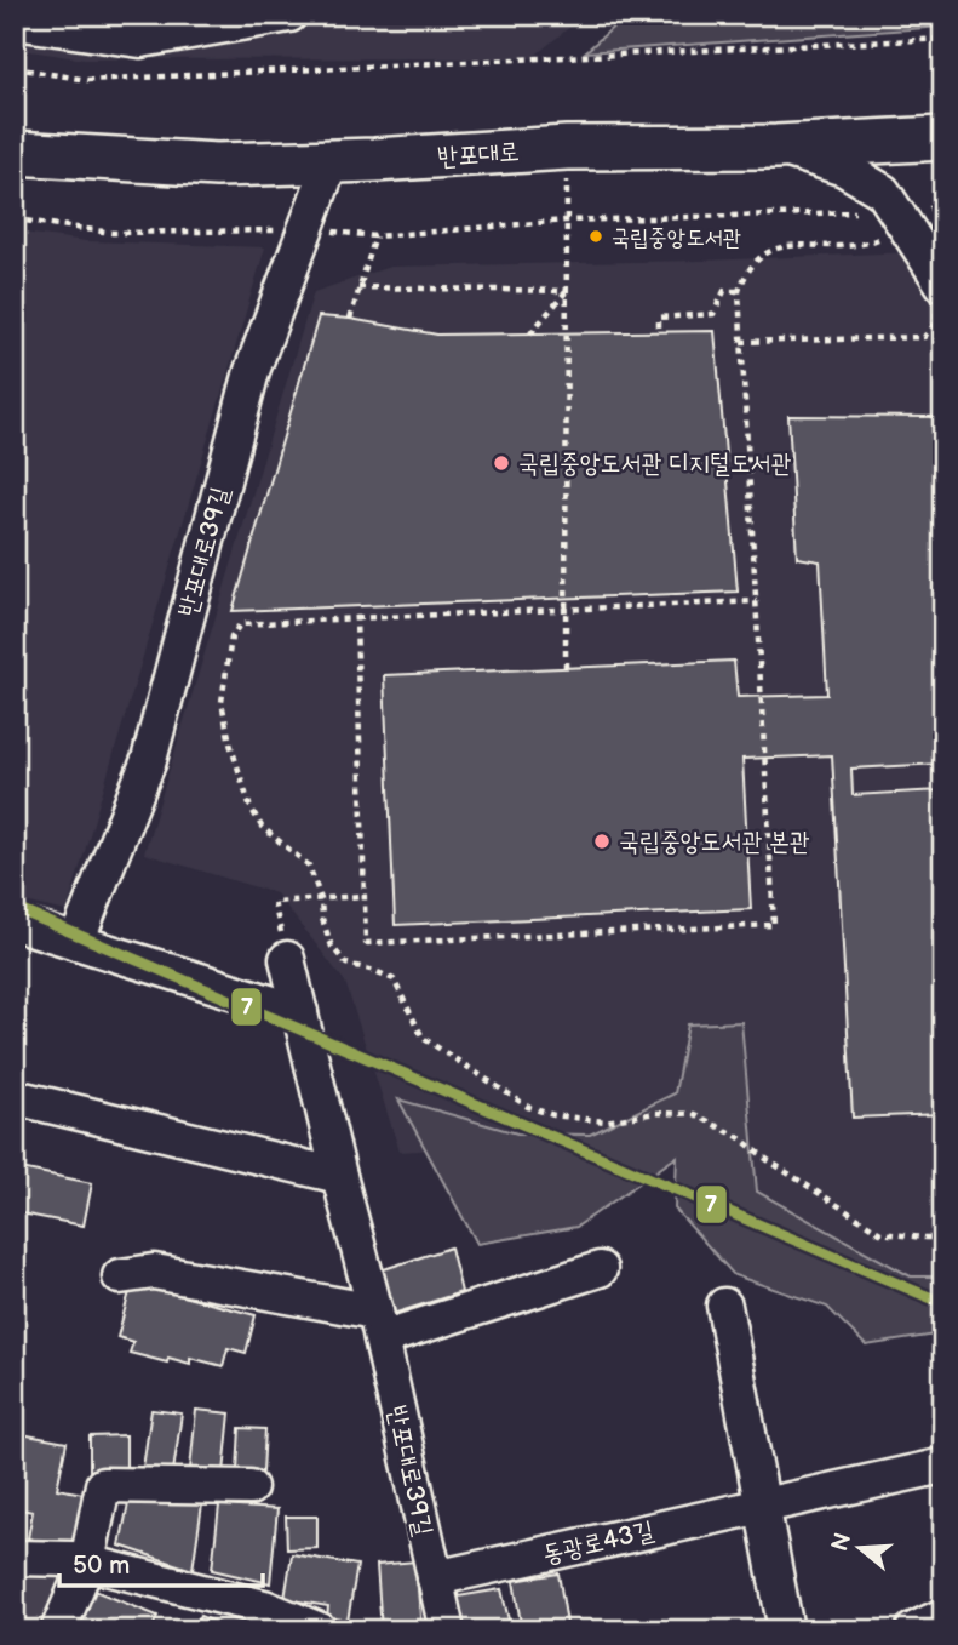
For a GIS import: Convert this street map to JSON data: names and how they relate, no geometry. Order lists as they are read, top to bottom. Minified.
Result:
{"streets":{"main road":["반포대로"],"street":["반포대로39길","동광로43길"]},"crossings":[["반포대로","반포대로39길"],["반포대로39길","동광로43길"]],"places":["국립중앙도서관","국립중앙도서관 디지털도서관","국립중앙도서관 본관"],"lines":["transit line 7"],"scale_bar":"50 m","north":"left"}
